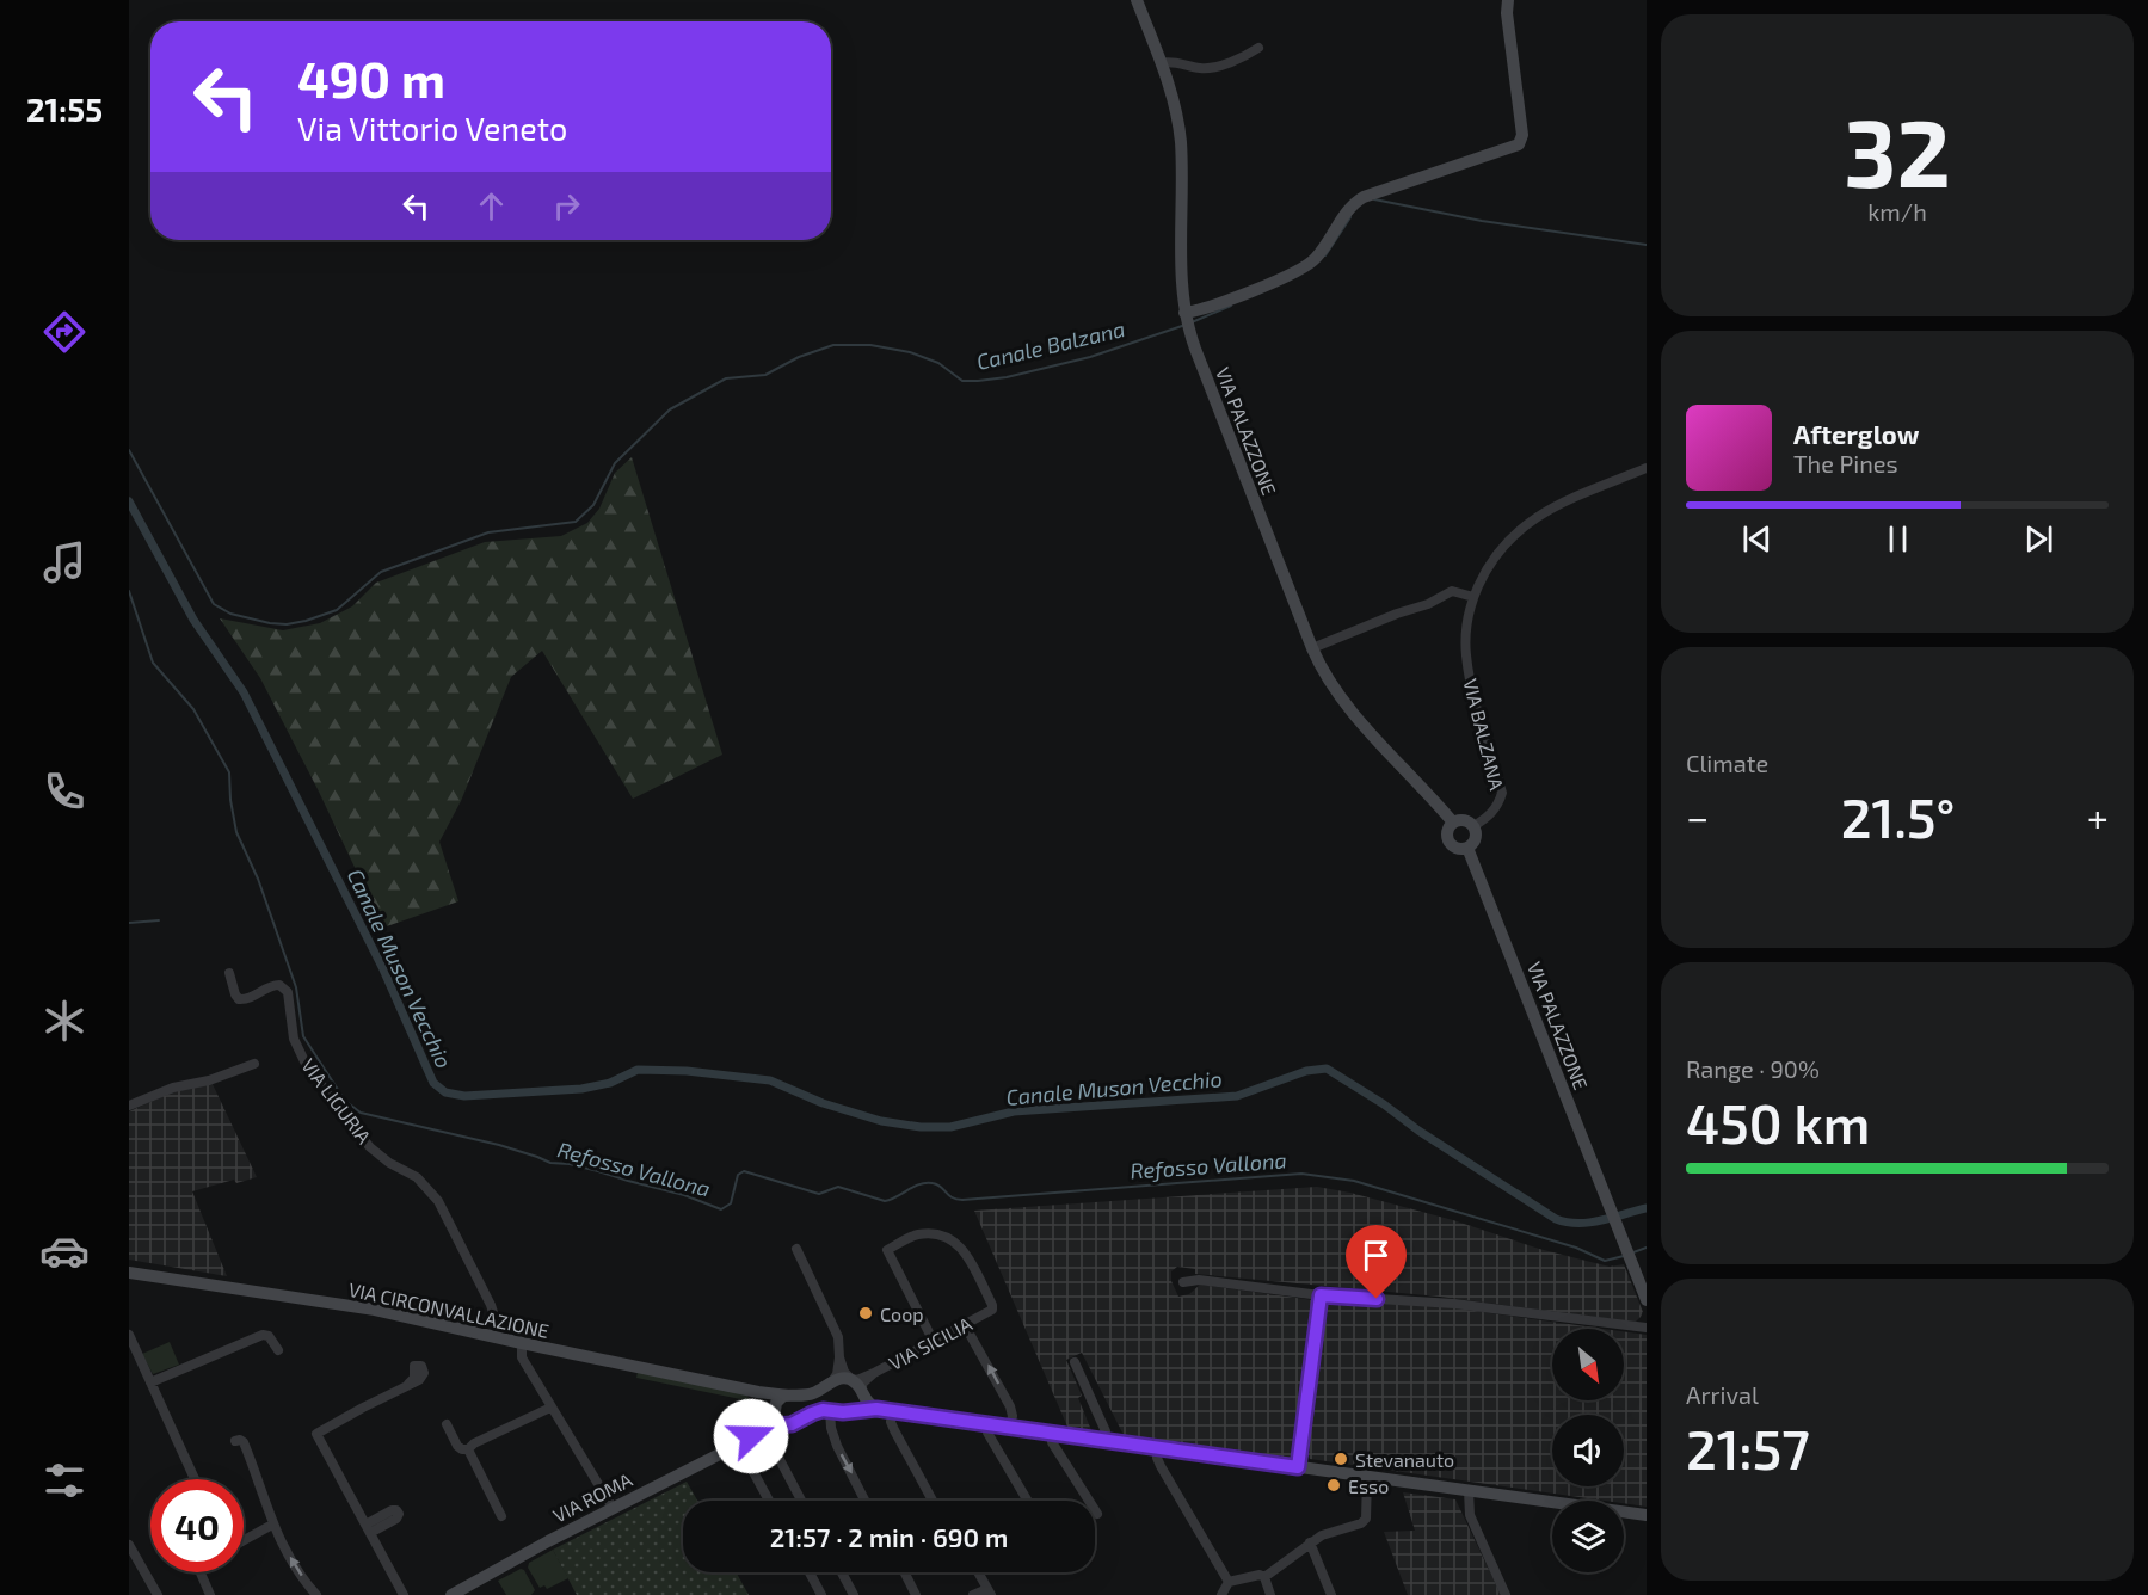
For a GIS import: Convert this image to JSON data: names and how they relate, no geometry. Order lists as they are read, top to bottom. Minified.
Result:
{"streets":{"street":["VIA PALAZZONE","VIA BALZANA","VIA LIGURIA","VIA CIRCONVALLAZIONE","VIA SICILIA","VIA ROMA"]},"crossings":[["VIA PALAZZONE","VIA BALZANA"],["VIA LIGURIA","VIA CIRCONVALLAZIONE"],["VIA CIRCONVALLAZIONE","VIA ROMA"]],"water":["Canale Balzana","Canale Muson Vecchio","Refosso Vallona"],"places":["Coop","Stevanauto","Esso"],"north":"bottom right","page":{"tabs":"21:55","tile":[["32","km/h"],"Climate",["Range · 90%","450 km"],["Arrival","21:57"]],"turn":["490 m","Via Vittorio Veneto"],"song":["Afterglow","The Pines"],"heat":["−","21.5°","+"],"limit":"40","trip":"21:57 · 2 min · 690 m"}}
